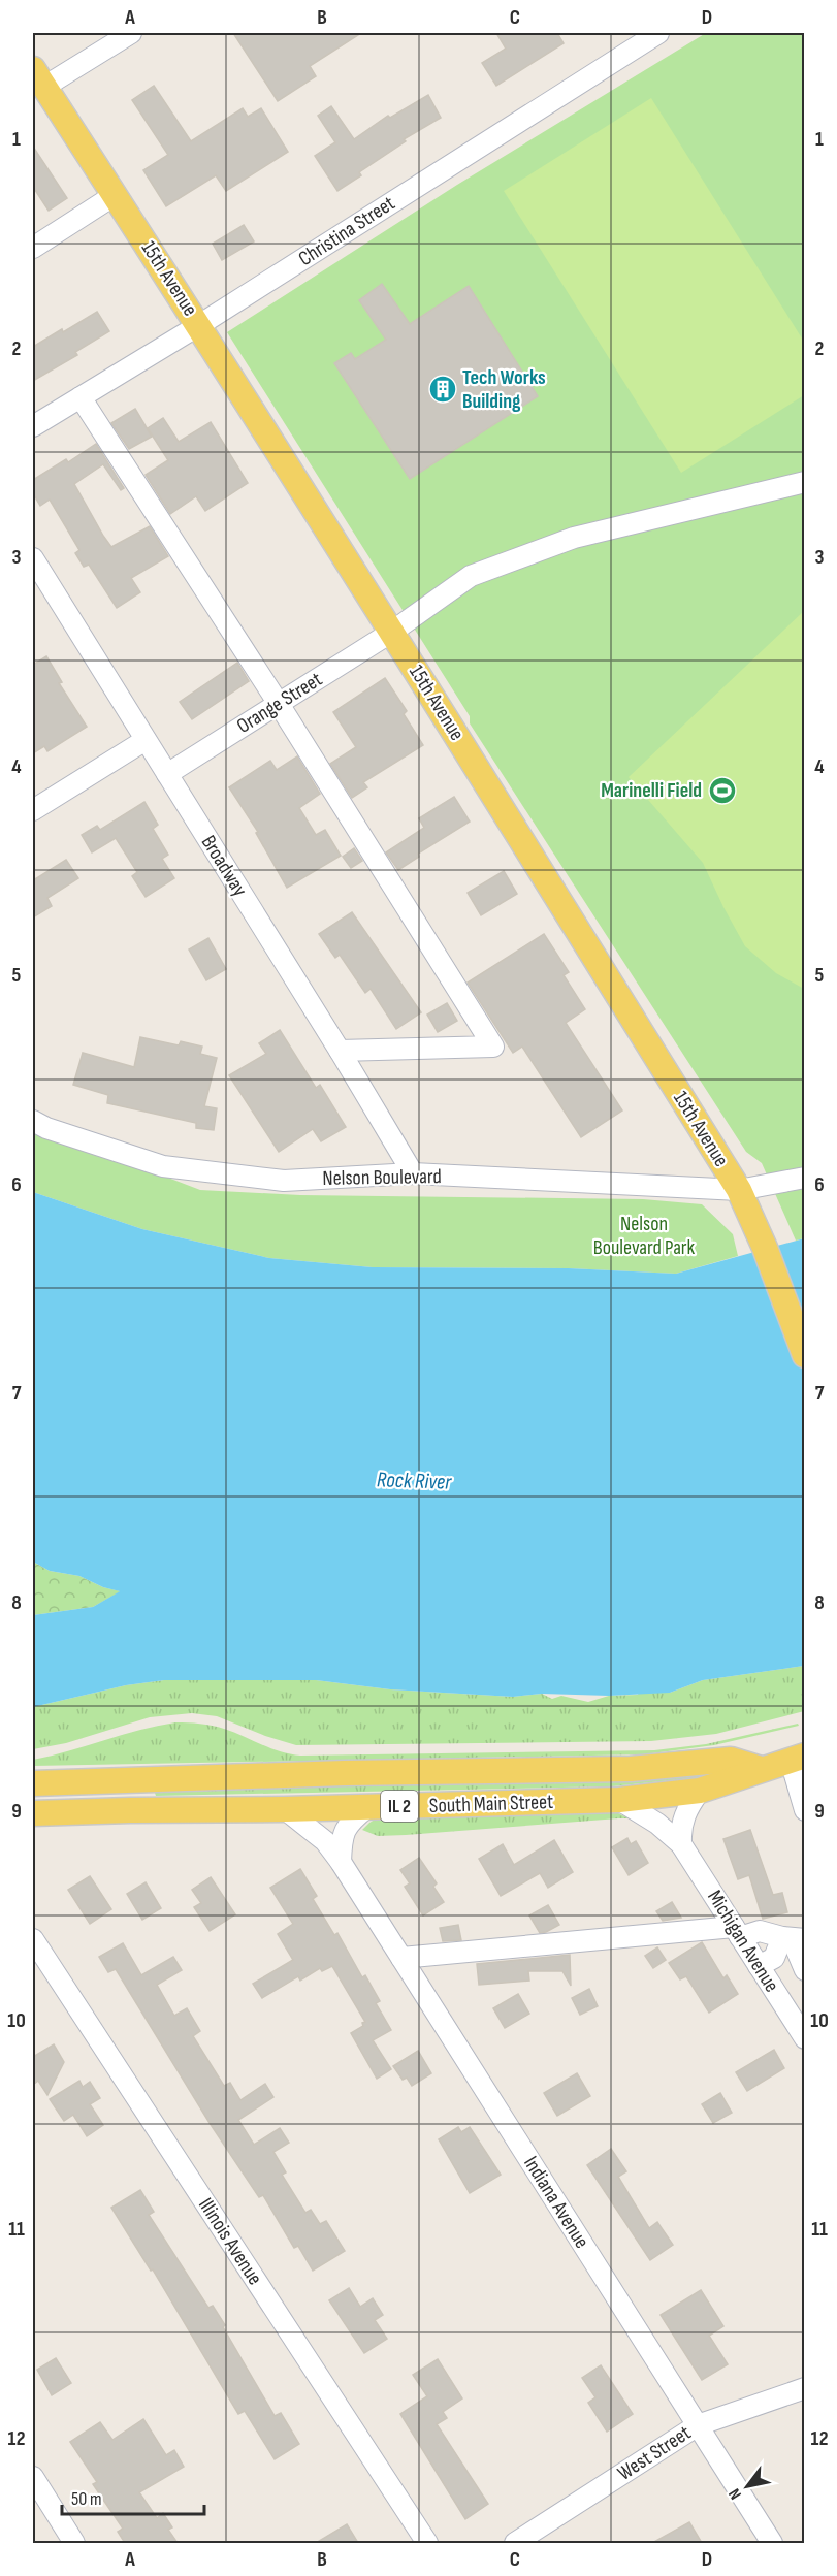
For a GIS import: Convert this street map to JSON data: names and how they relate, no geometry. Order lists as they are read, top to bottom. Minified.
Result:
{"streets":{"main road":["15th Avenue","South Main Street","IL 2"],"street":["Christina Street","Orange Street","Broadway","Nelson Boulevard","Michigan Avenue","Indiana Avenue","Illinois Avenue","West Street"]},"crossings":[["Christina Street","15th Avenue"],["15th Avenue","Orange Street"],["15th Avenue","Nelson Boulevard"],["Orange Street","Broadway"],["Broadway","Nelson Boulevard"],["South Main Street","Michigan Avenue"],["South Main Street","Indiana Avenue"],["Indiana Avenue","West Street"]],"water":["Rock River"],"parks":["Nelson Boulevard Park"],"places":{"building":["Tech Works Building"],"sports":["Marinelli Field"]},"scale_bar":"50 m","north":"bottom left","grid":{"columns":["A","B","C","D"],"rows":["1","2","3","4","5","6","7","8","9","10","11","12"]}}
